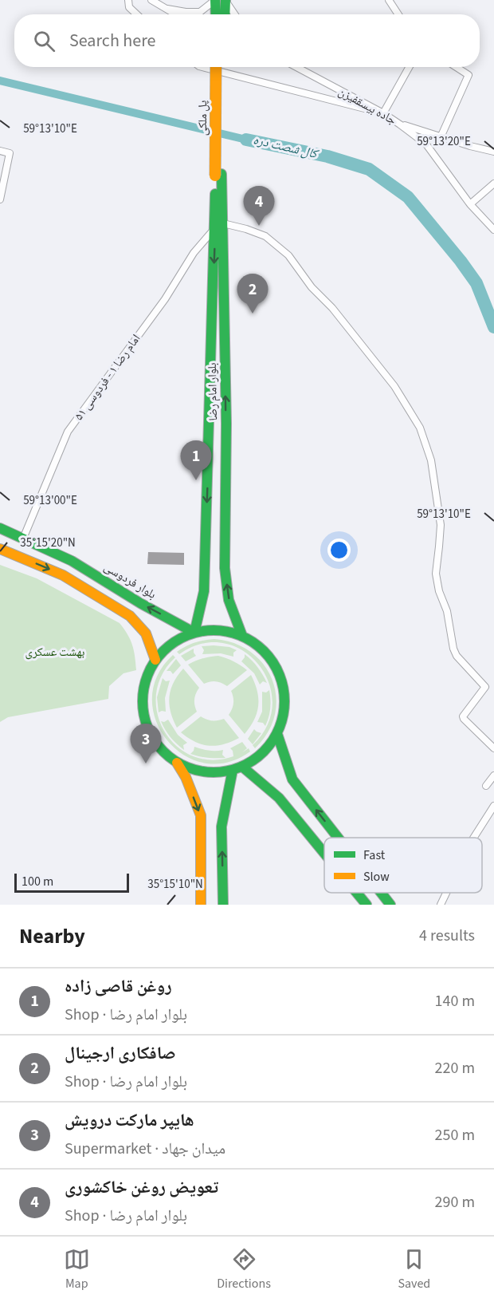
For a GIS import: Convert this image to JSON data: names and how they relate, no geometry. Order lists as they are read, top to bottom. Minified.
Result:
{"streets":{"main road":["پل ملکی","بلوار امام رضا","بلوار فردوسی"],"street":["جاده بیسقفیزن","امام رضا ۱ - فردوسی ۵۱"]},"crossings":[["پل ملکی","بلوار امام رضا"],["امام رضا ۱ - فردوسی ۵۱","بلوار امام رضا"],["امام رضا ۱ - فردوسی ۵۱","بلوار فردوسی"],["بلوار امام رضا","بلوار فردوسی"]],"water":["کال شصت دره"],"parks":["بهشت عسکری"],"legend":["Fast","Slow"],"scale_bar":"100 m","page":{"search":"Search here","pins":["4","2","1","3"],"scale":"100 m","heading":["Nearby","4 results"],"list":[{"mark":"1","name":"روغن قاصی زاده","note":"Shop · بلوار امام رضا","value":"140 m"},{"mark":"2","name":"صافکاری ارجینال","note":"Shop · بلوار امام رضا","value":"220 m"},{"mark":"3","name":"هایپر مارکت درویش","note":"Supermarket · میدان جهاد","value":"250 m"},{"mark":"4","name":"تعویض روغن خاکشوری","note":"Shop · بلوار امام رضا","value":"290 m"}],"nav":["Map","Directions","Saved"]},"coordinates":["59°13'10\"E","59°13'20\"E","59°13'00\"E","35°15'20\"N","35°15'10\"N"]}
